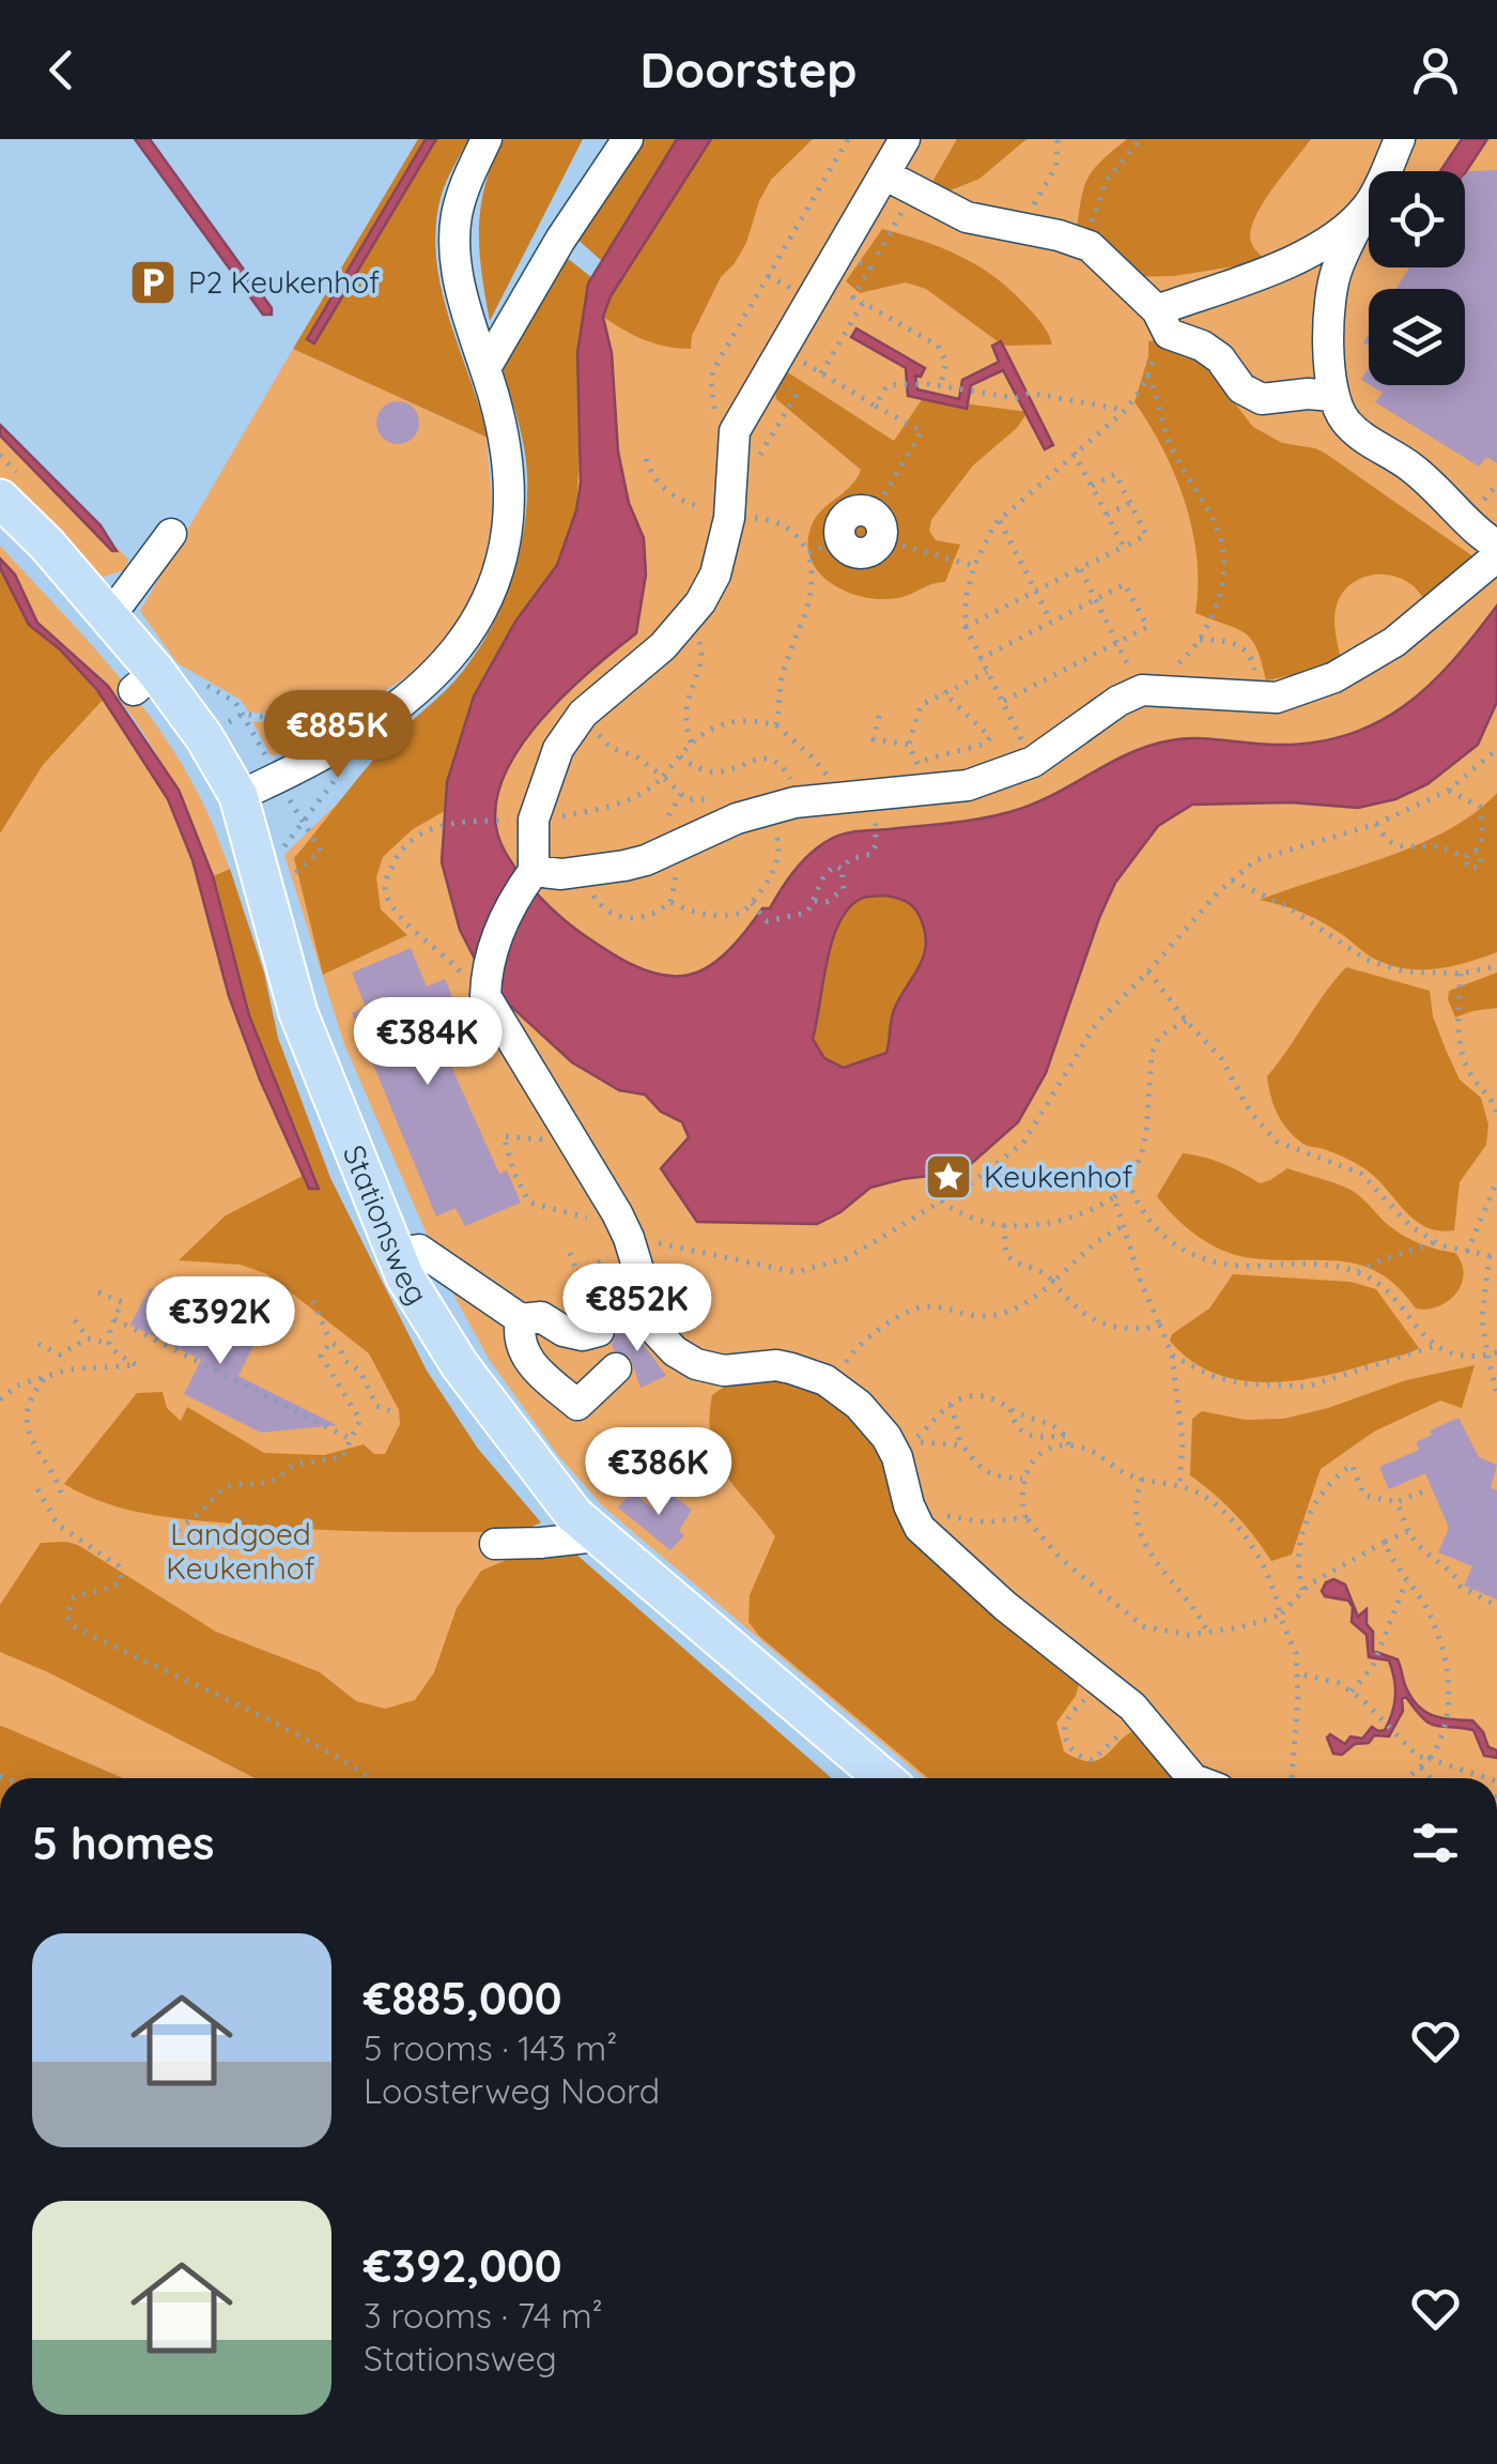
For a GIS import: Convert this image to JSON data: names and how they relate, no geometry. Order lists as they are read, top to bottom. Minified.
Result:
{"streets":{"main road":["Stationsweg"]},"parks":["Landgoed Keukenhof"],"places":{"parking":["P2 Keukenhof"],"place":["Keukenhof"]},"page":{"header":"Doorstep","price":["€885K","€384K","€852K","€392K","€386K"],"heading":"5 homes","list":[{"name":"€885,000","note":"5 rooms · 143 m² · Loosterweg Noord"},{"name":"€392,000","note":"3 rooms · 74 m² · Stationsweg"}]}}
